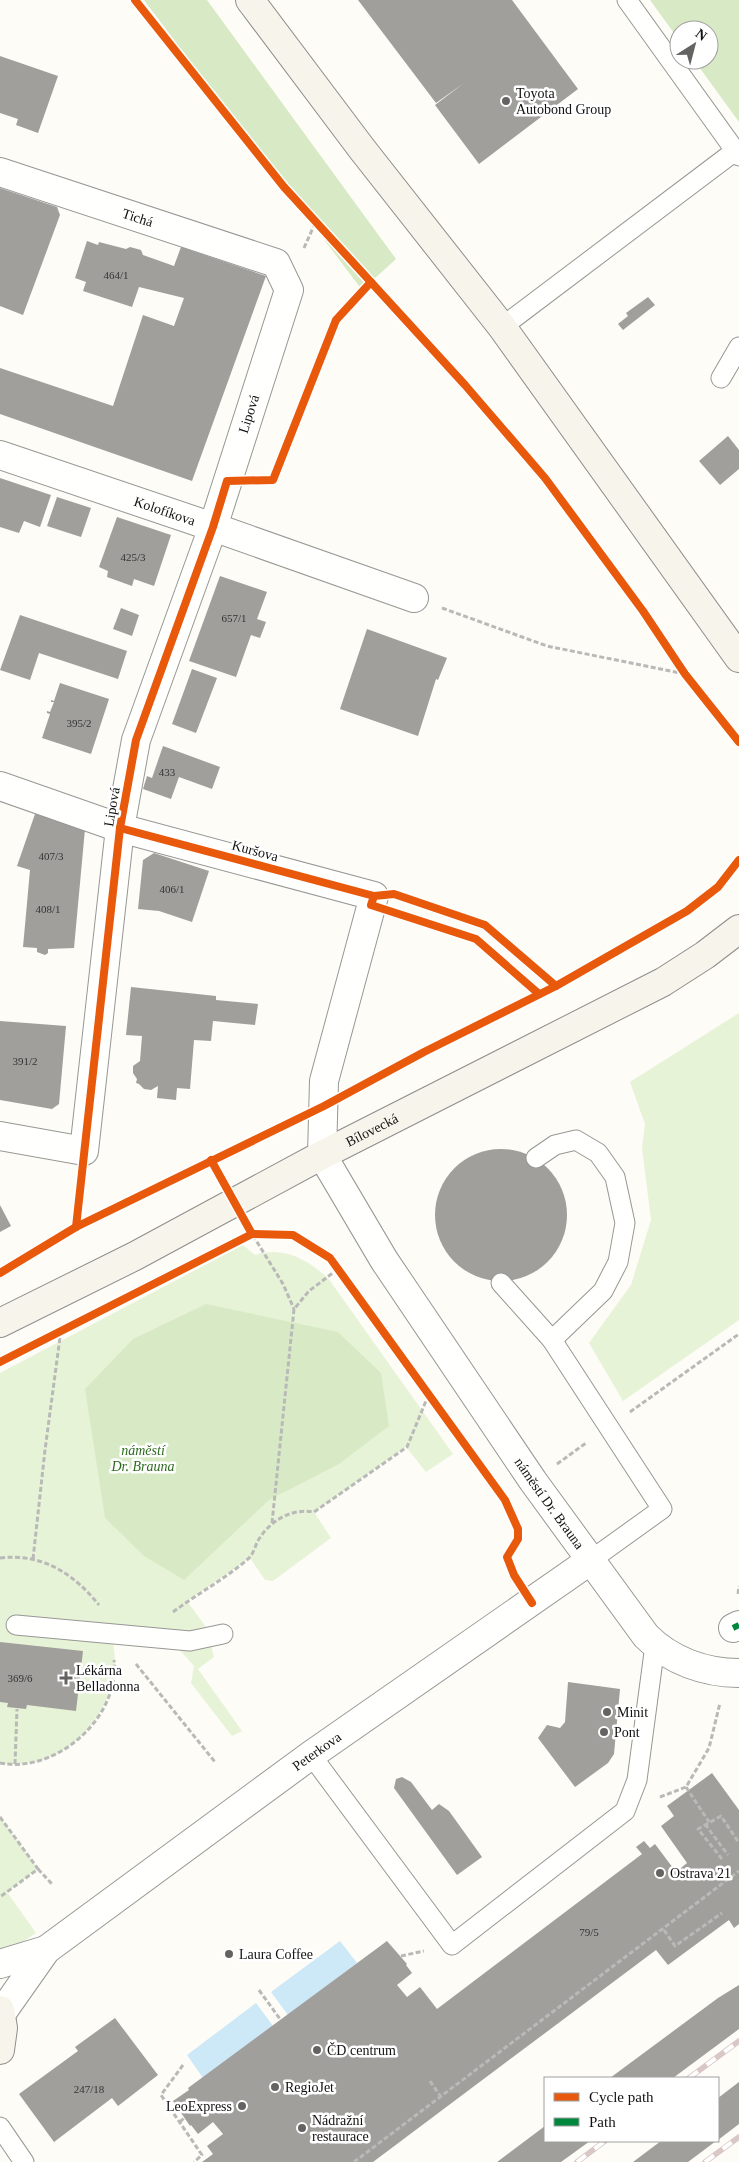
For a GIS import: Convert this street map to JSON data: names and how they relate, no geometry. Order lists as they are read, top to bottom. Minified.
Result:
{"streets":{"street":["Tichá","Lipová","Kolofíkova","Kuršova","Bílovecká","náměstí Dr. Brauna","Peterkova"]},"crossings":[["Tichá","Lipová"],["Lipová","Kolofíkova"],["Lipová","Kuršova"],["Kuršova","Bílovecká"],["Kuršova","náměstí Dr. Brauna"],["Bílovecká","náměstí Dr. Brauna"],["náměstí Dr. Brauna","Peterkova"]],"parks":["náměstí Dr. Brauna"],"places":{"other":["Toyota Autobond Group","Minit","Pont","Ostrava 21","Laura Coffee","ČD centrum","RegioJet","LeoExpress","Nádražní restaurace"],"health":["Lékárna Belladonna"]},"house_numbers":["464/1","425/3","657/1","395/2","433","407/3","406/1","408/1","391/2","369/6","79/5","247/18"],"legend":["Cycle path","Path"],"north":"top right"}
